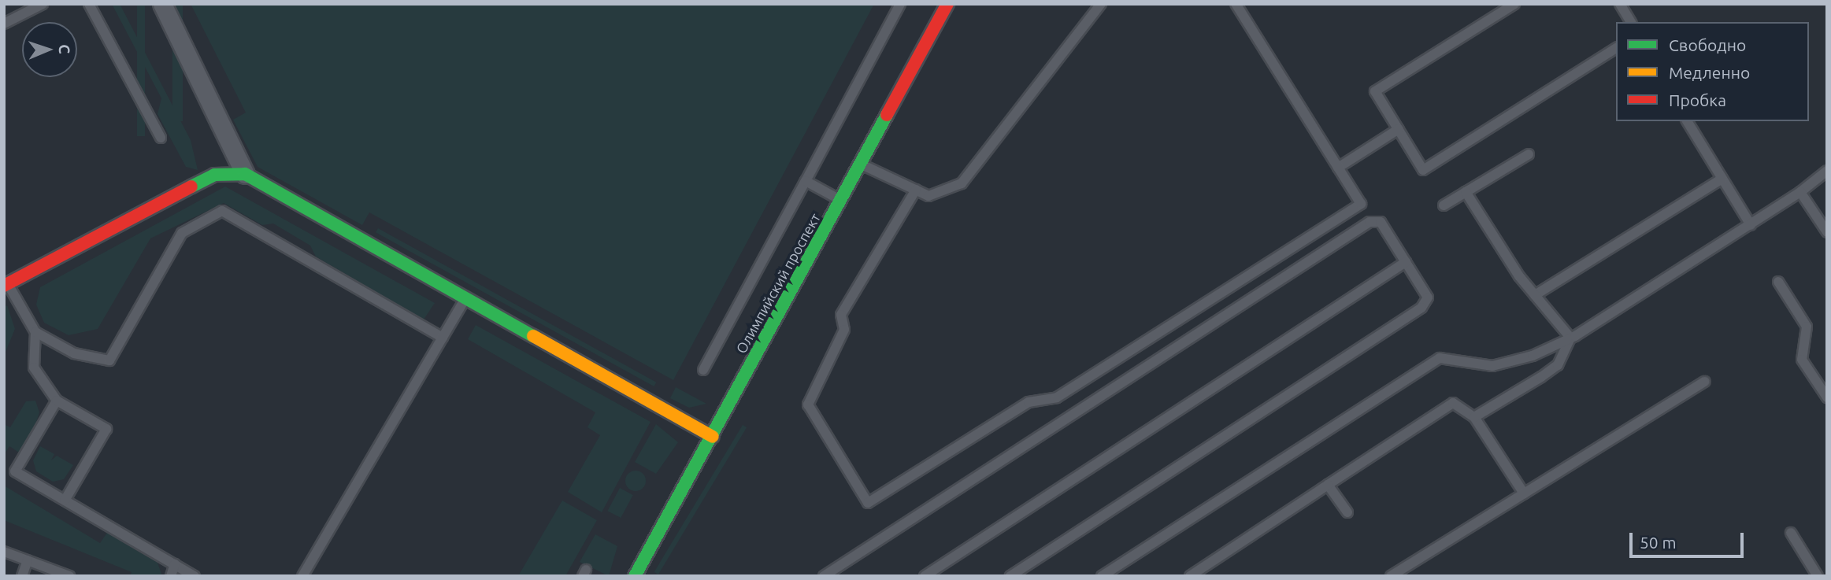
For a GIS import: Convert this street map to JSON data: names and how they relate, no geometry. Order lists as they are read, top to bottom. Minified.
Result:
{"streets":{"street":["Олимпийский проспект"]},"legend":["Свободно","Медленно","Пробка"],"scale_bar":"50 m","north":"right"}
